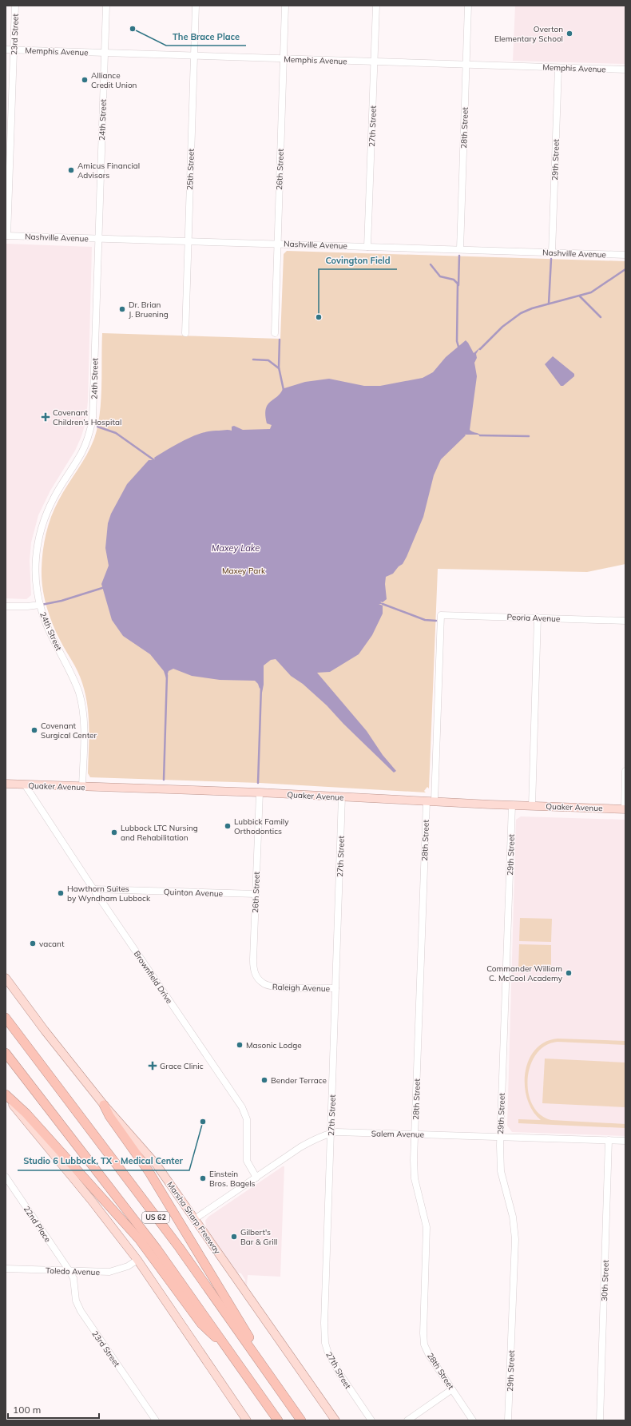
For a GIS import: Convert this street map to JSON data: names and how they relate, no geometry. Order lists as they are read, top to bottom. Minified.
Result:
{"streets":{"highway":["US 62"],"main road":["Quaker Avenue","Marsha Sharp Freeway"],"street":["23rd Street","Memphis Avenue","24th Street","27th Street","28th Street","29th Street","25th Street","26th Street","Nashville Avenue","Peoria Avenue","Quinton Avenue","Brownfield Drive","Raleigh Avenue","Salem Avenue","22nd Place","Toledo Avenue","30th Street"]},"crossings":[["23rd Street","Memphis Avenue"],["23rd Street","Nashville Avenue"],["23rd Street","22nd Place"],["23rd Street","Toledo Avenue"],["Memphis Avenue","24th Street"],["Memphis Avenue","27th Street"],["Memphis Avenue","28th Street"],["Memphis Avenue","29th Street"],["Memphis Avenue","25th Street"],["Memphis Avenue","26th Street"],["24th Street","Nashville Avenue"],["24th Street","Quaker Avenue"],["27th Street","Nashville Avenue"],["27th Street","Quaker Avenue"],["27th Street","Raleigh Avenue"],["27th Street","Salem Avenue"],["28th Street","Nashville Avenue"],["28th Street","Peoria Avenue"],["28th Street","Quaker Avenue"],["28th Street","Salem Avenue"],["29th Street","Nashville Avenue"],["29th Street","Quaker Avenue"],["29th Street","Salem Avenue"],["25th Street","Nashville Avenue"],["26th Street","Nashville Avenue"],["26th Street","Quaker Avenue"],["26th Street","Quinton Avenue"],["26th Street","Raleigh Avenue"],["Quaker Avenue","Brownfield Drive"],["Quinton Avenue","Brownfield Drive"],["Brownfield Drive","Salem Avenue"],["Salem Avenue","Marsha Sharp Freeway"],["Salem Avenue","30th Street"],["22nd Place","Toledo Avenue"]],"water":["Maxey Lake"],"parks":["Maxey Park"],"places":{"other":["The Brace Place","Overton Elementary School","Alliance Credit Union","Amicus Financial Advisors","Dr. Brian J. Bruening","Covington Field","Covenant Surgical Center","Lubbick Family Orthodontics","Lubbock LTC Nursing and Rehabilitation","Hawthorn Suites by Wyndham Lubbock","vacant","Commander William C. McCool Academy","Masonic Lodge","Bender Terrace","Studio 6 Lubbock, TX - Medical Center","Einstein Bros. Bagels","Gilbert's Bar & Grill"],"health":["Covenant Children’s Hospital","Grace Clinic"]},"scale_bar":"100 m"}
